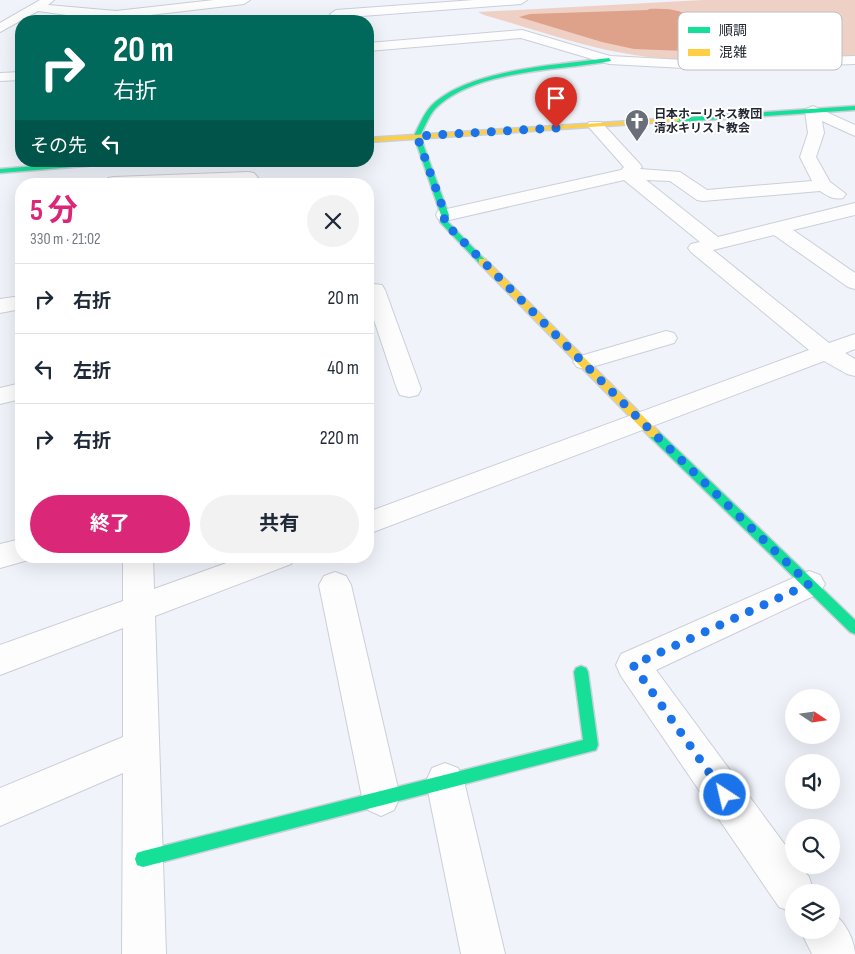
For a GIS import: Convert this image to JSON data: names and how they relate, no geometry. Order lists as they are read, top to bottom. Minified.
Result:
{"places":{"church":["日本ホーリネス教団 清水キリスト教会"]},"legend":["順調","混雑"],"north":"right","page":{"turn":["20 m","右折"],"then":"その先","heading":["5 分","330 m · 21:02"],"list":[{"name":"右折","value":"20 m"},{"name":"左折","value":"40 m"},{"name":"右折","value":"220 m"}],"buttons":["終了","共有"]}}
